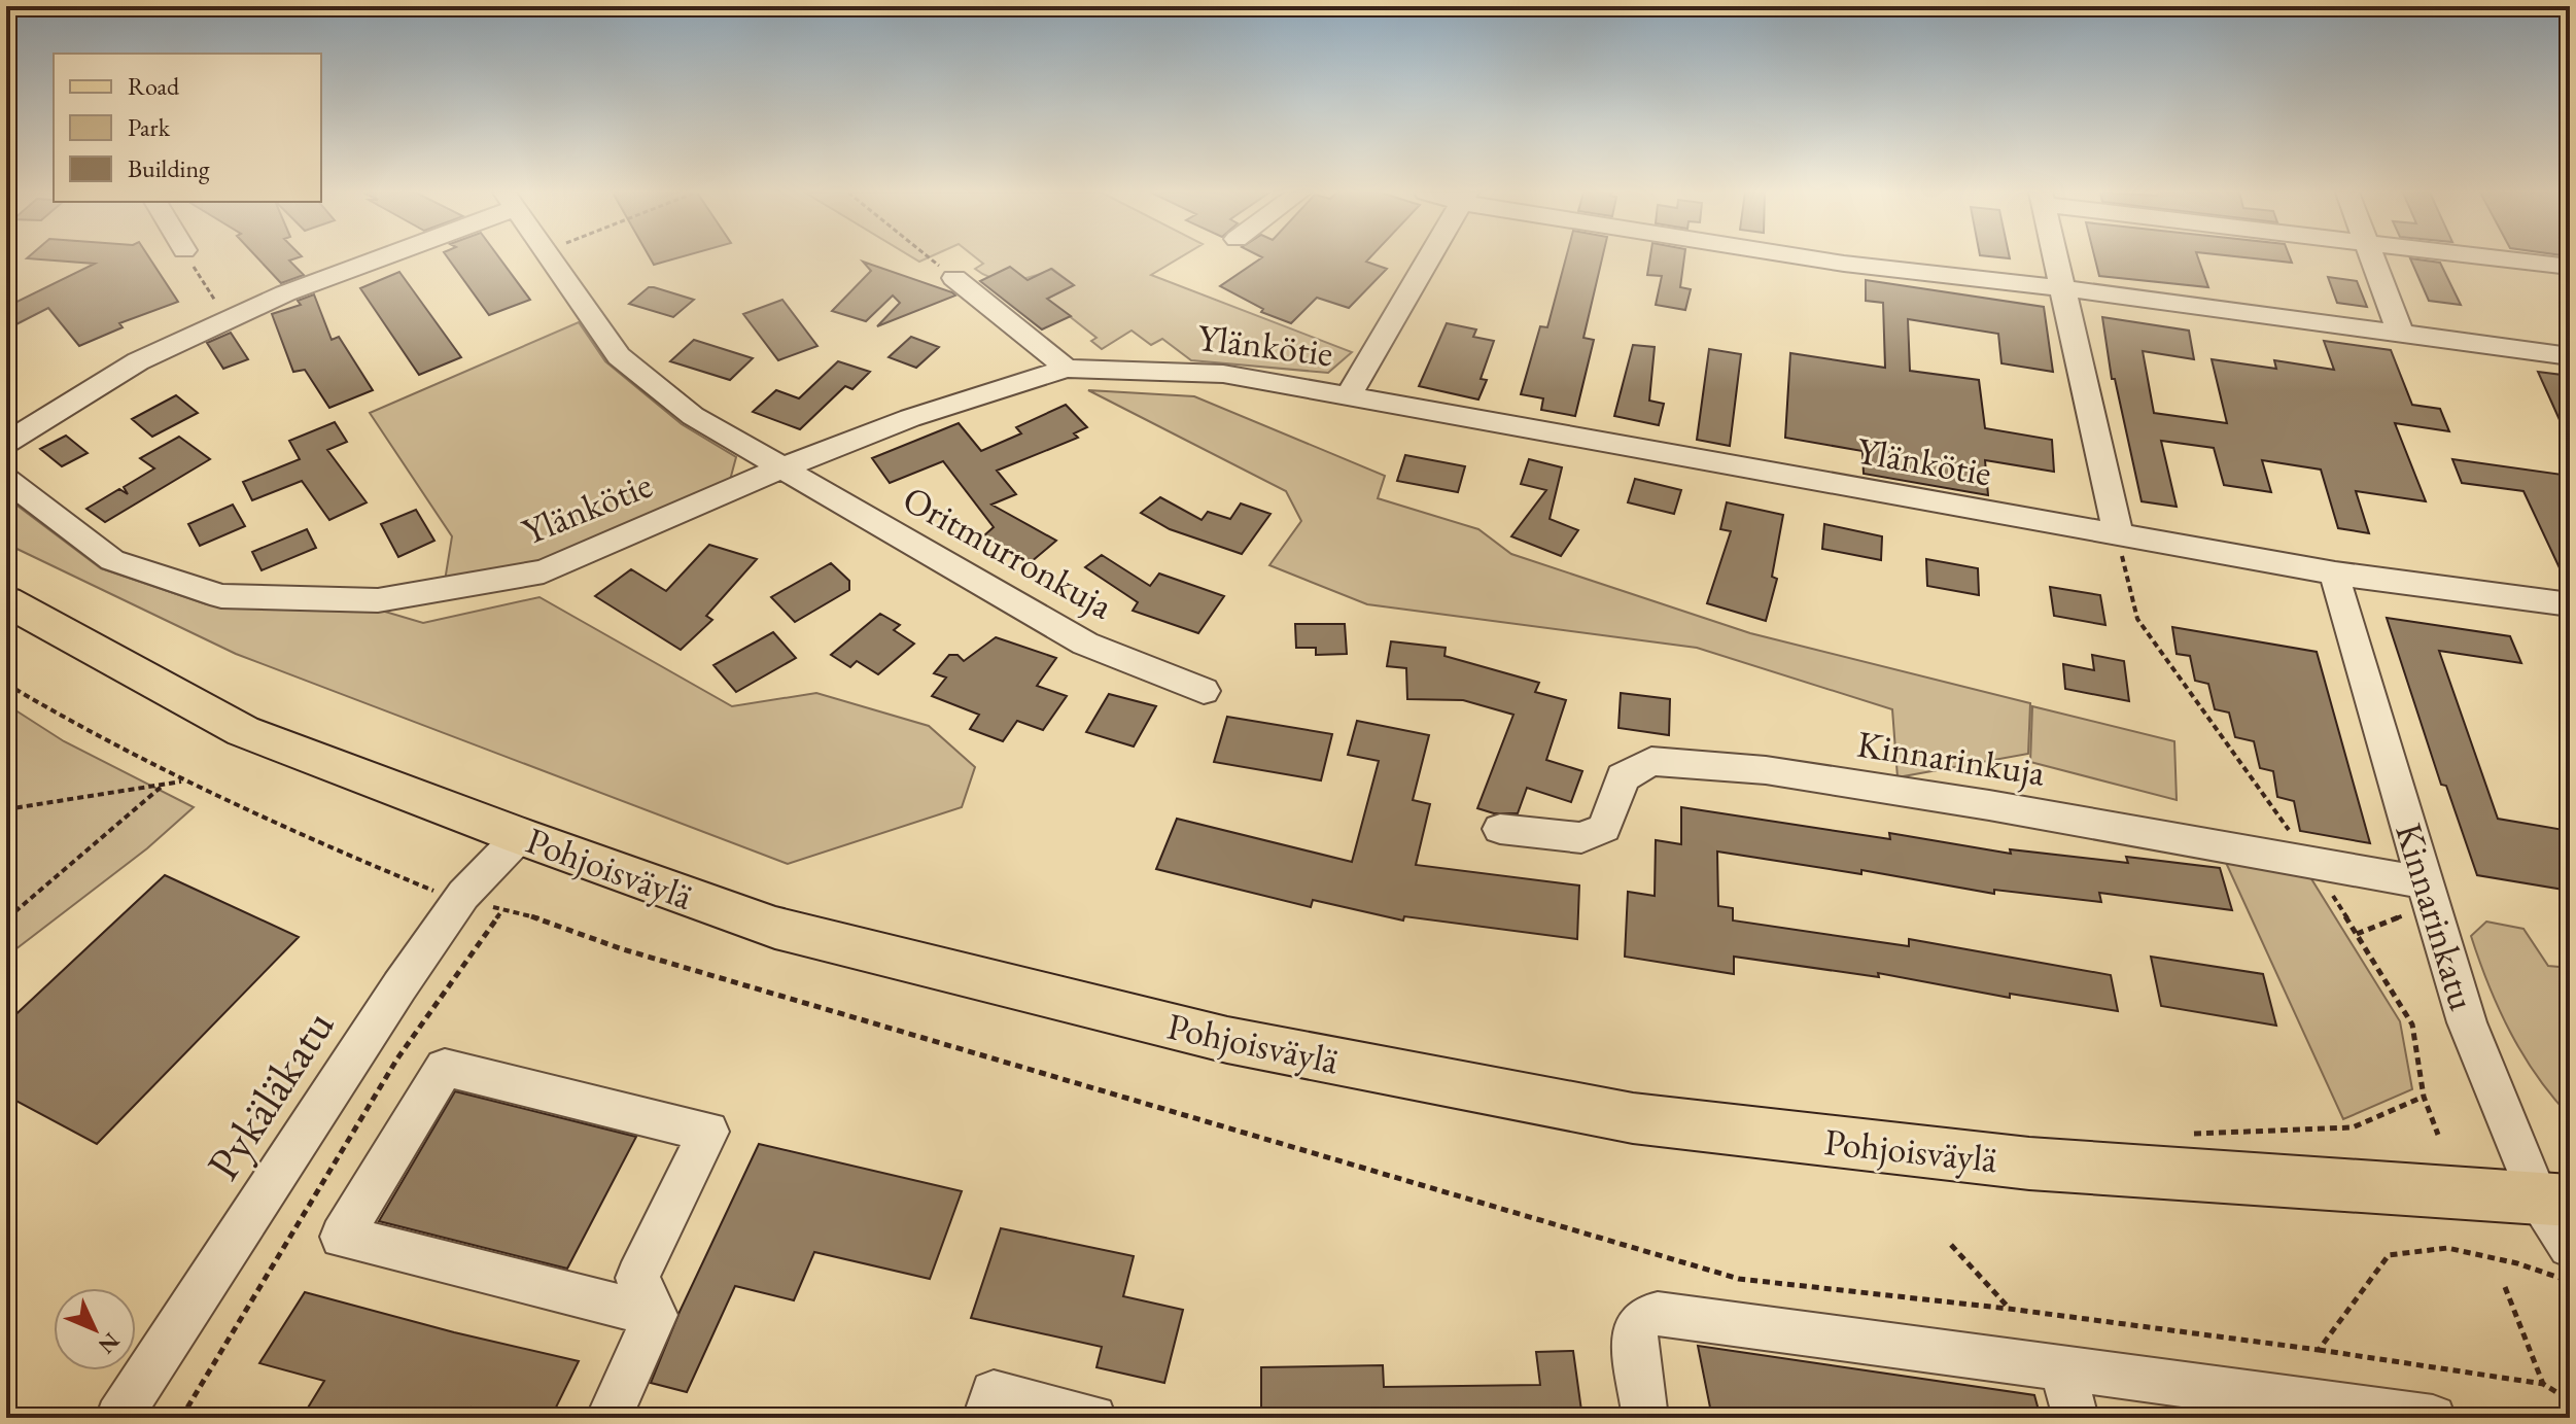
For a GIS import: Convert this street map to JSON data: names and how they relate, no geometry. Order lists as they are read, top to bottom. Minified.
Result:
{"streets":{"main road":["Pohjoisväylä"],"street":["Ylänkötie","Oritmurronkuja","Kinnarinkuja","Kinnarinkatu","Pykäläkatu"]},"crossings":[["Ylänkötie","Oritmurronkuja"],["Ylänkötie","Kinnarinkatu"],["Kinnarinkuja","Kinnarinkatu"],["Pohjoisväylä","Kinnarinkatu"],["Pohjoisväylä","Pykäläkatu"]],"legend":["Road","Park","Building"],"north":"bottom right"}
